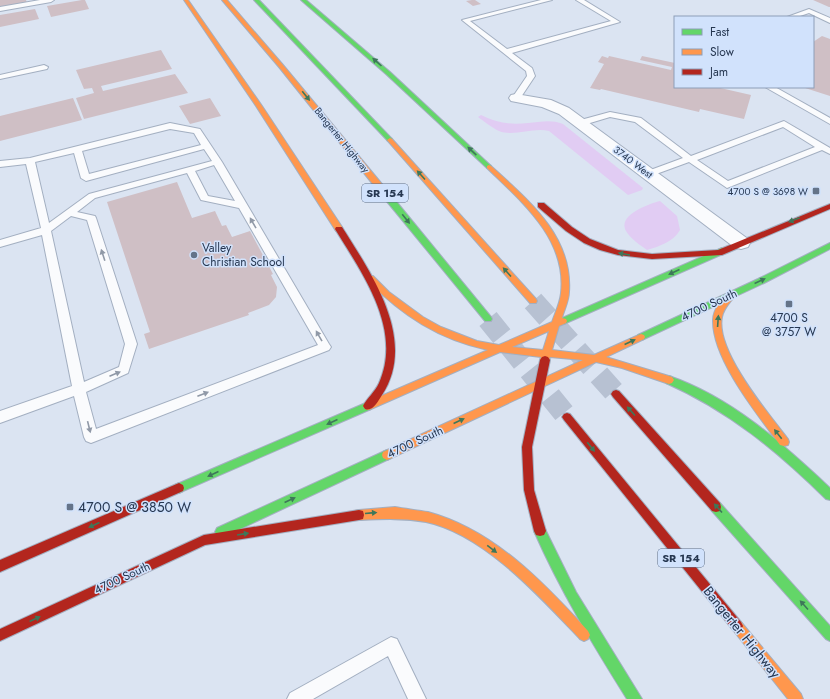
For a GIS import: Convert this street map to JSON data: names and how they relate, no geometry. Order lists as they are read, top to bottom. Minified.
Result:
{"streets":{"main road":["Bangerter Highway","SR 154","4700 South"],"street":["3740 West"]},"places":{"transit":["4700 S @ 3698 W","4700 S @ 3757 W","4700 S @ 3850 W"],"other":["Valley Christian School"]},"legend":["Fast","Slow","Jam"]}
